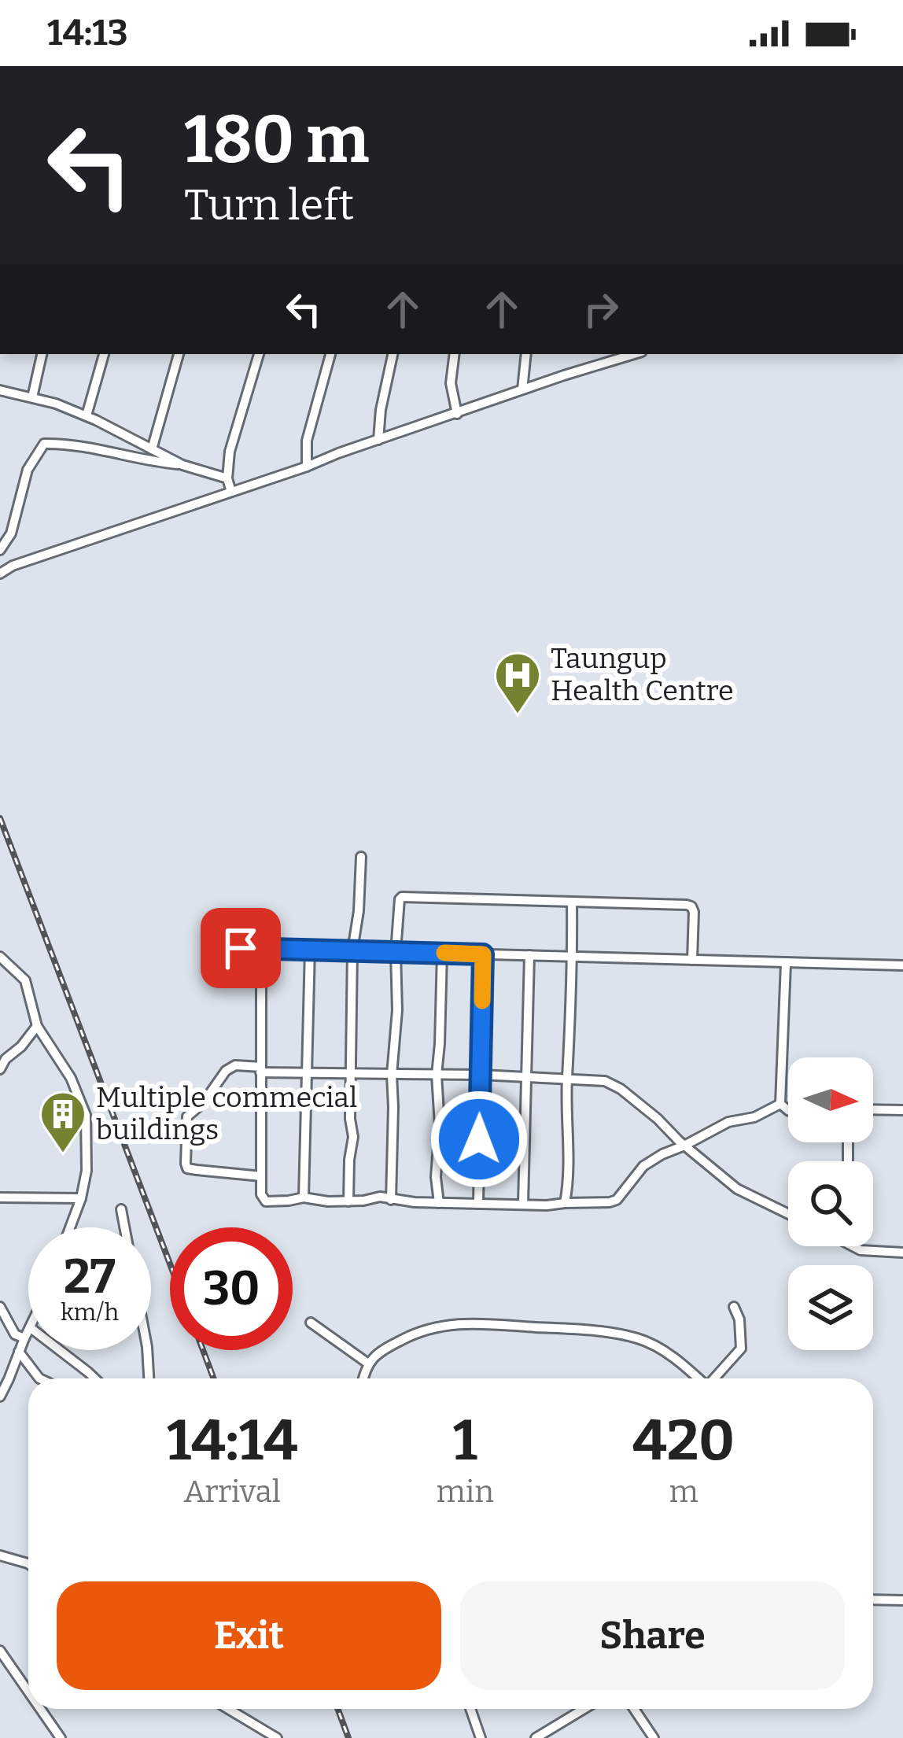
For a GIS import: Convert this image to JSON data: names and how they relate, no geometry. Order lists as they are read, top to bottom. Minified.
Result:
{"places":{"hospital":["Taungup Health Centre"],"building":["Multiple commecial buildings"]},"north":"right","page":{"status":"14:13","turn":["180 m","Turn left"],"speed":"27 km/h","limit":"30","eta":["14:14","Arrival","1","min","420","m"],"buttons":["Exit","Share"]}}
